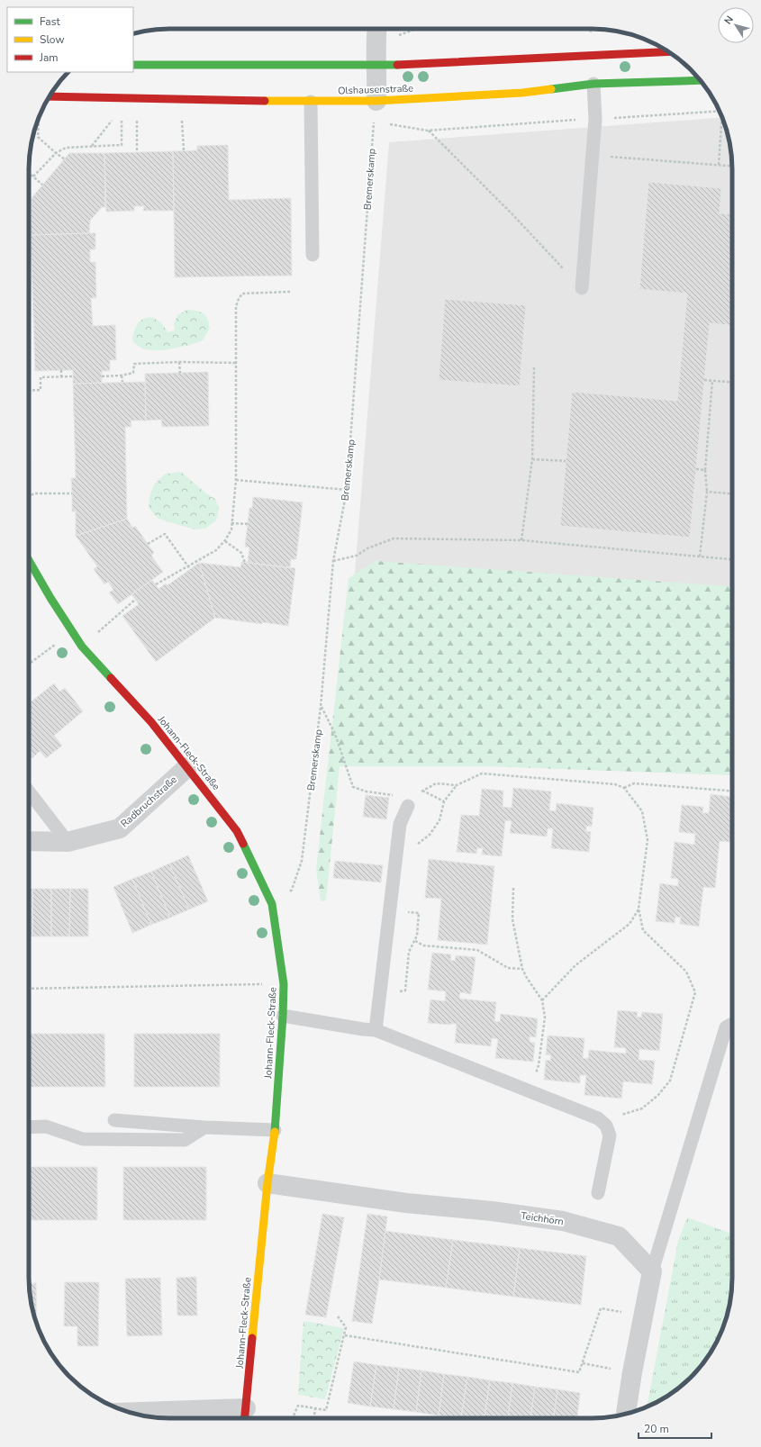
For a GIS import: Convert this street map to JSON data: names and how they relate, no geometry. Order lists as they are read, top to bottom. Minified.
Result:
{"streets":{"street":["Olshausenstraße","Johann-Fleck-Straße","Radbruchstraße","Teichhörn"],"path":["Bremerskamp"]},"crossings":[["Olshausenstraße","Bremerskamp"],["Bremerskamp","Johann-Fleck-Straße"],["Johann-Fleck-Straße","Radbruchstraße"],["Johann-Fleck-Straße","Teichhörn"]],"legend":["Fast","Slow","Jam"],"scale_bar":"20 m","north":"top left"}
